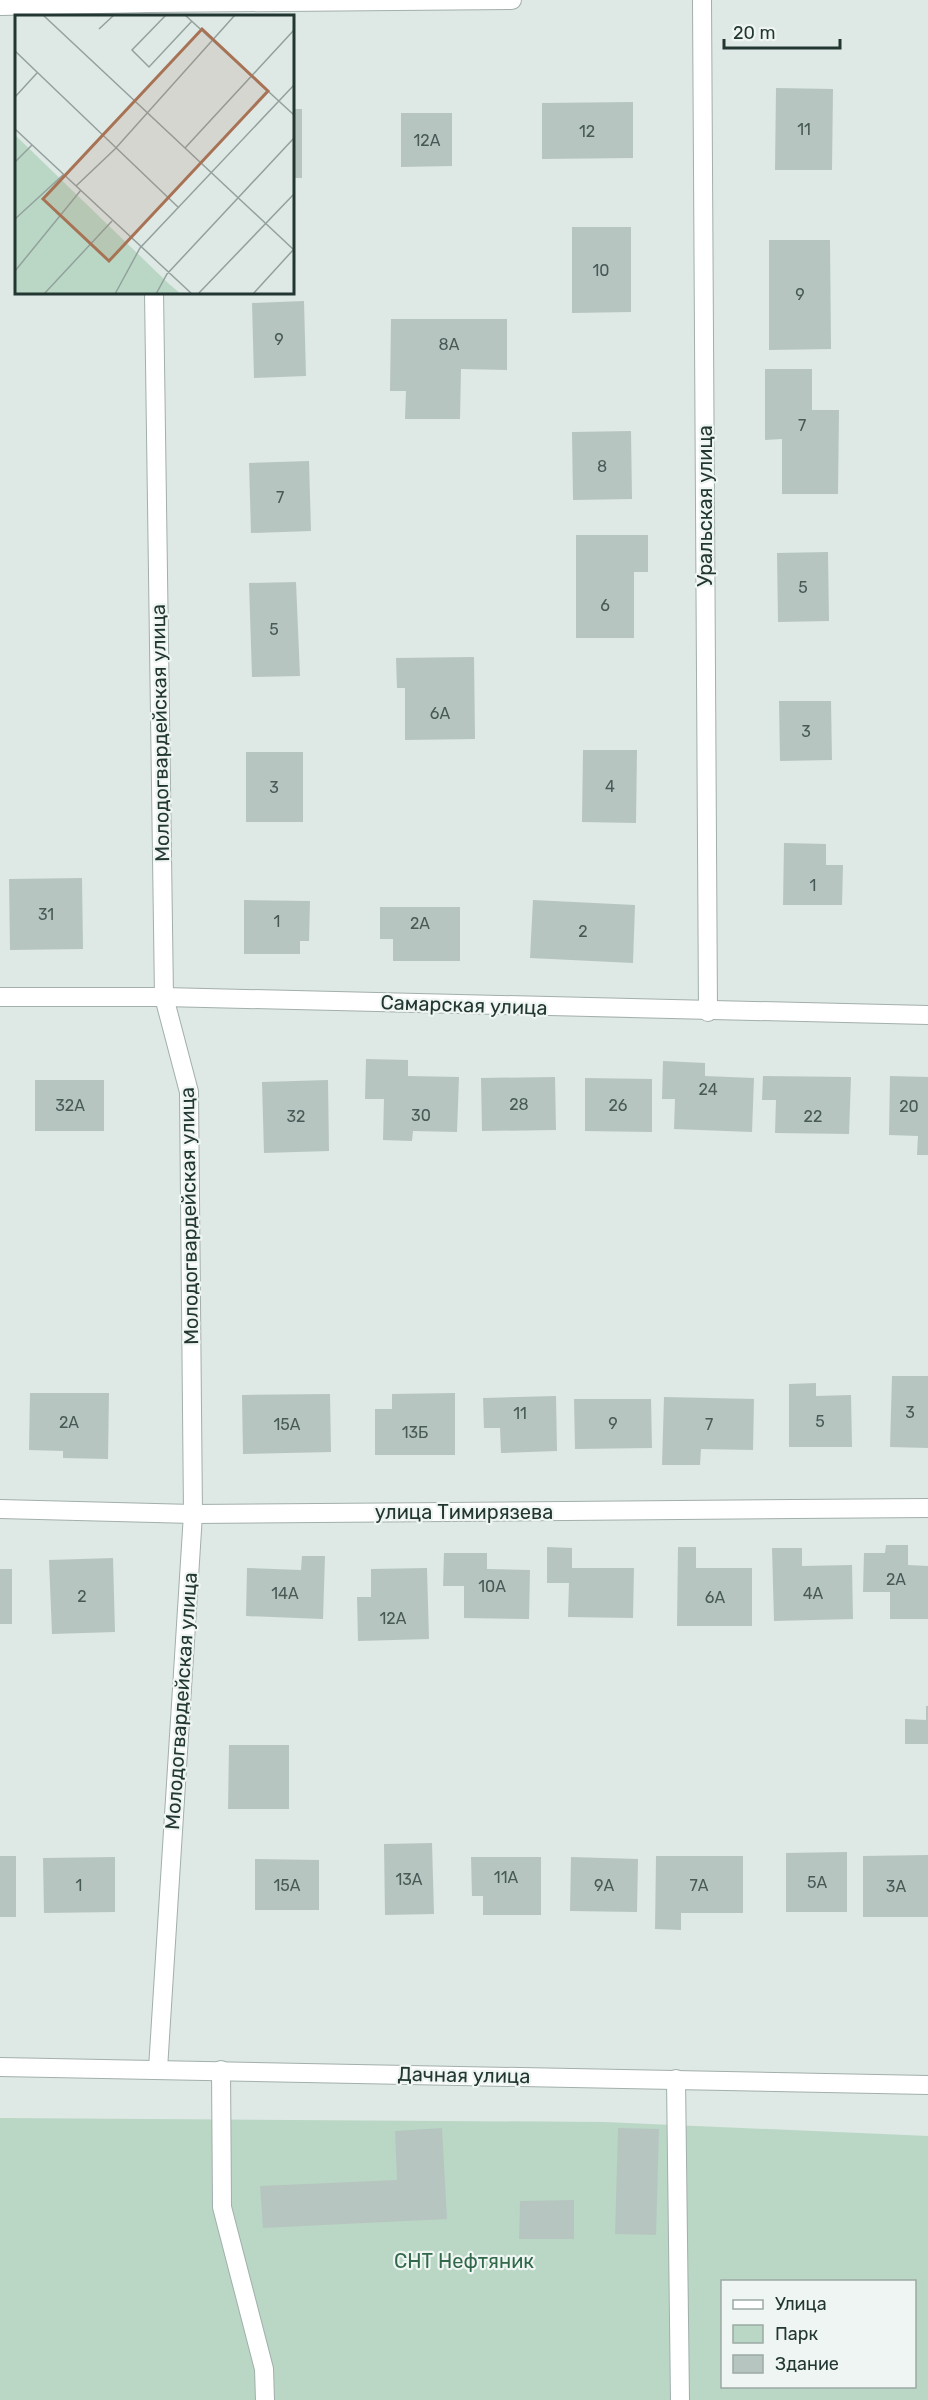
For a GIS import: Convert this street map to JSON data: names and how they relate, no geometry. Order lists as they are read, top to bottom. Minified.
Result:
{"streets":{"street":["Уральская улица","Молодогвардейская улица","Самарская улица","улица Тимирязева","Дачная улица"]},"crossings":[["Уральская улица","Самарская улица"],["Молодогвардейская улица","Самарская улица"],["Молодогвардейская улица","улица Тимирязева"],["Молодогвардейская улица","Дачная улица"]],"parks":["СНТ Нефтяник"],"house_numbers":["11","12","12А","10","9","9","8А","7","8","7","5","6","5","6А","3","4","3","1","31","1","2А","2","24","28","32А","26","20","30","32","22","3","11","5","2А","9","15А","7","13Б","2А","10А","14А","4А","2","6А","12А","11А","13А","5А","1","15А","9А","7А","3А"],"legend":["Улица","Парк","Здание"],"scale_bar":"20 m"}
